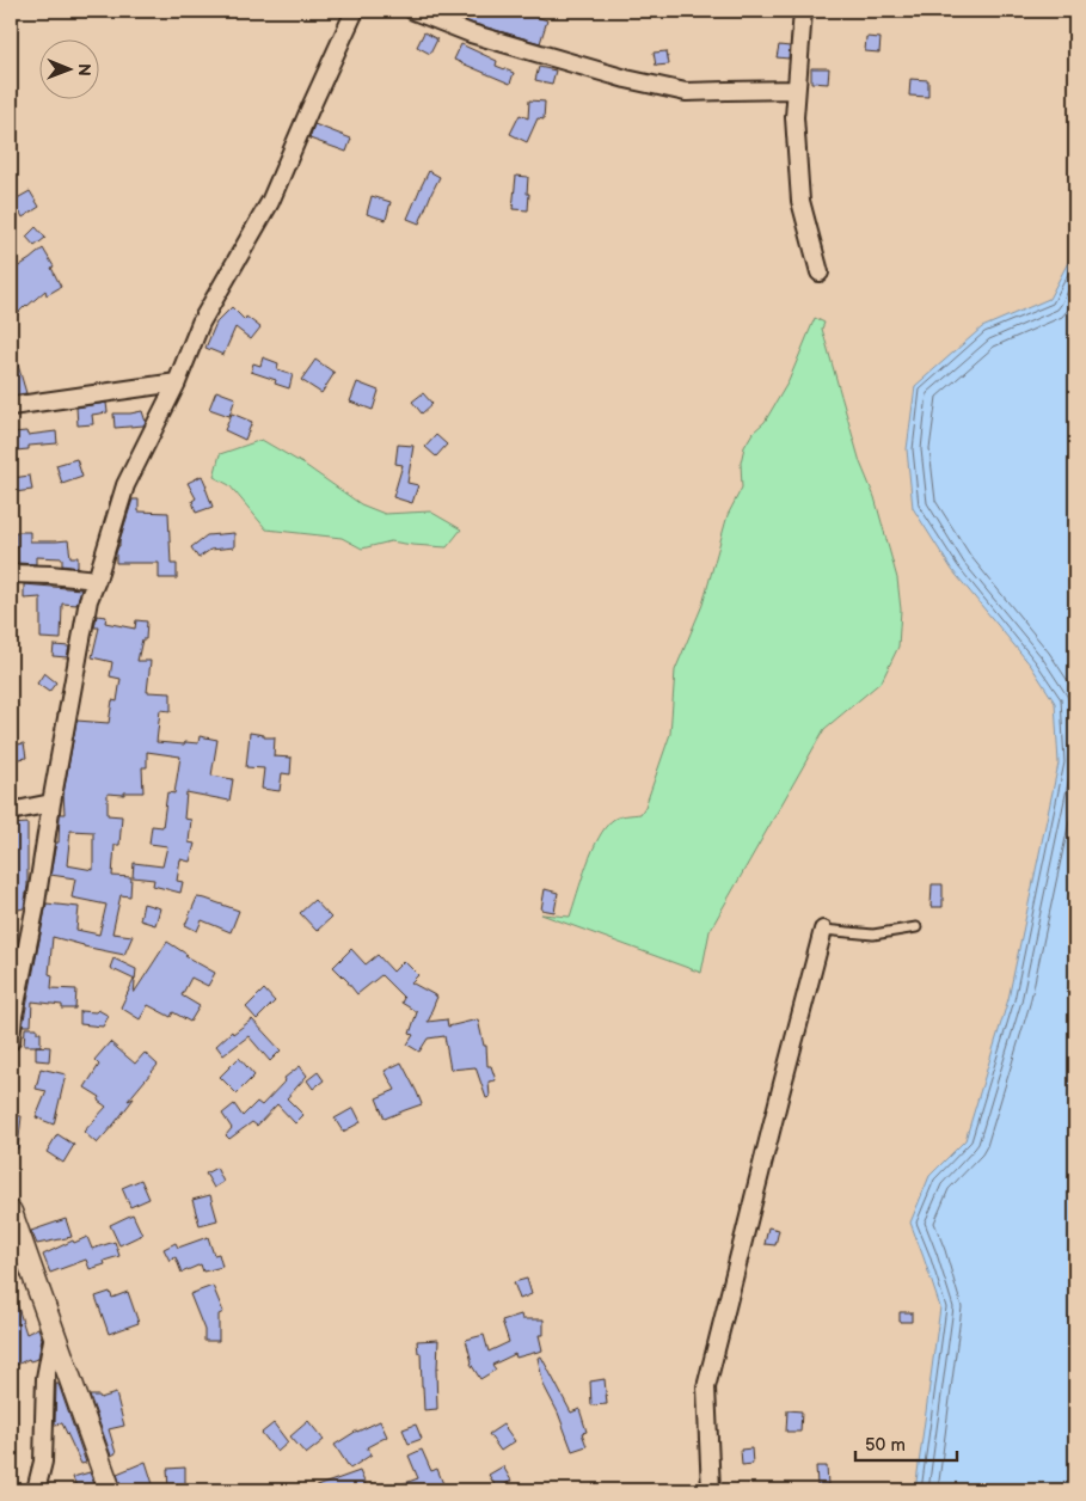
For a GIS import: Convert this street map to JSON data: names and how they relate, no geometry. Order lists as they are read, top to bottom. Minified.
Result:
{"scale_bar":"50 m","north":"right"}
